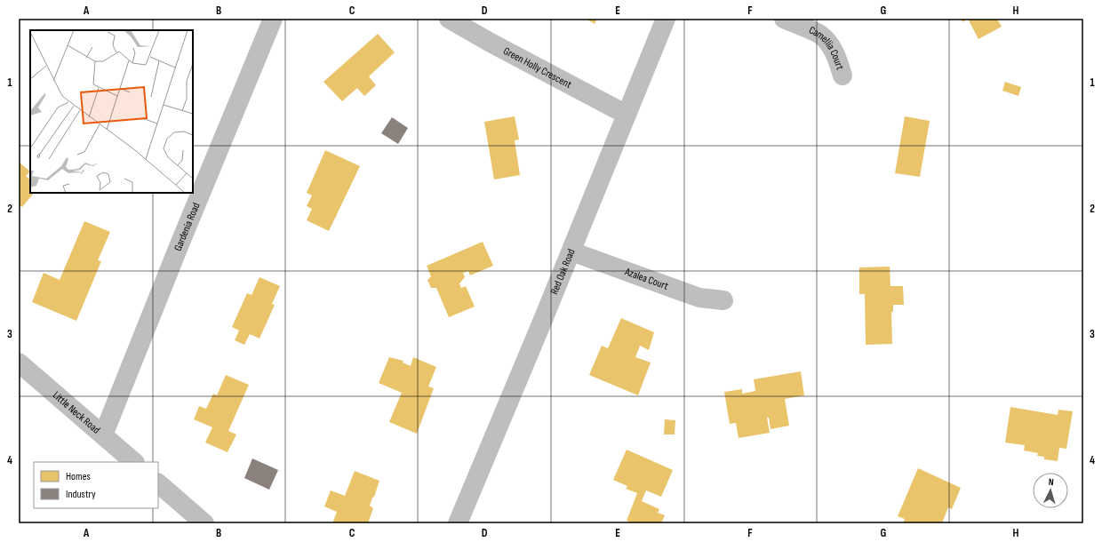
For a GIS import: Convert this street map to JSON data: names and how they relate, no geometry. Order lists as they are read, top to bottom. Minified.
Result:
{"streets":{"street":["Camellia Court","Green Holly Crescent","Gardenia Road","Red Oak Road","Azalea Court","Little Neck Road"]},"crossings":[["Green Holly Crescent","Red Oak Road"],["Gardenia Road","Little Neck Road"],["Red Oak Road","Azalea Court"]],"legend":["Homes","Industry"],"north":"top","grid":{"columns":["A","B","C","D","E","F","G","H"],"rows":["1","2","3","4"]}}
